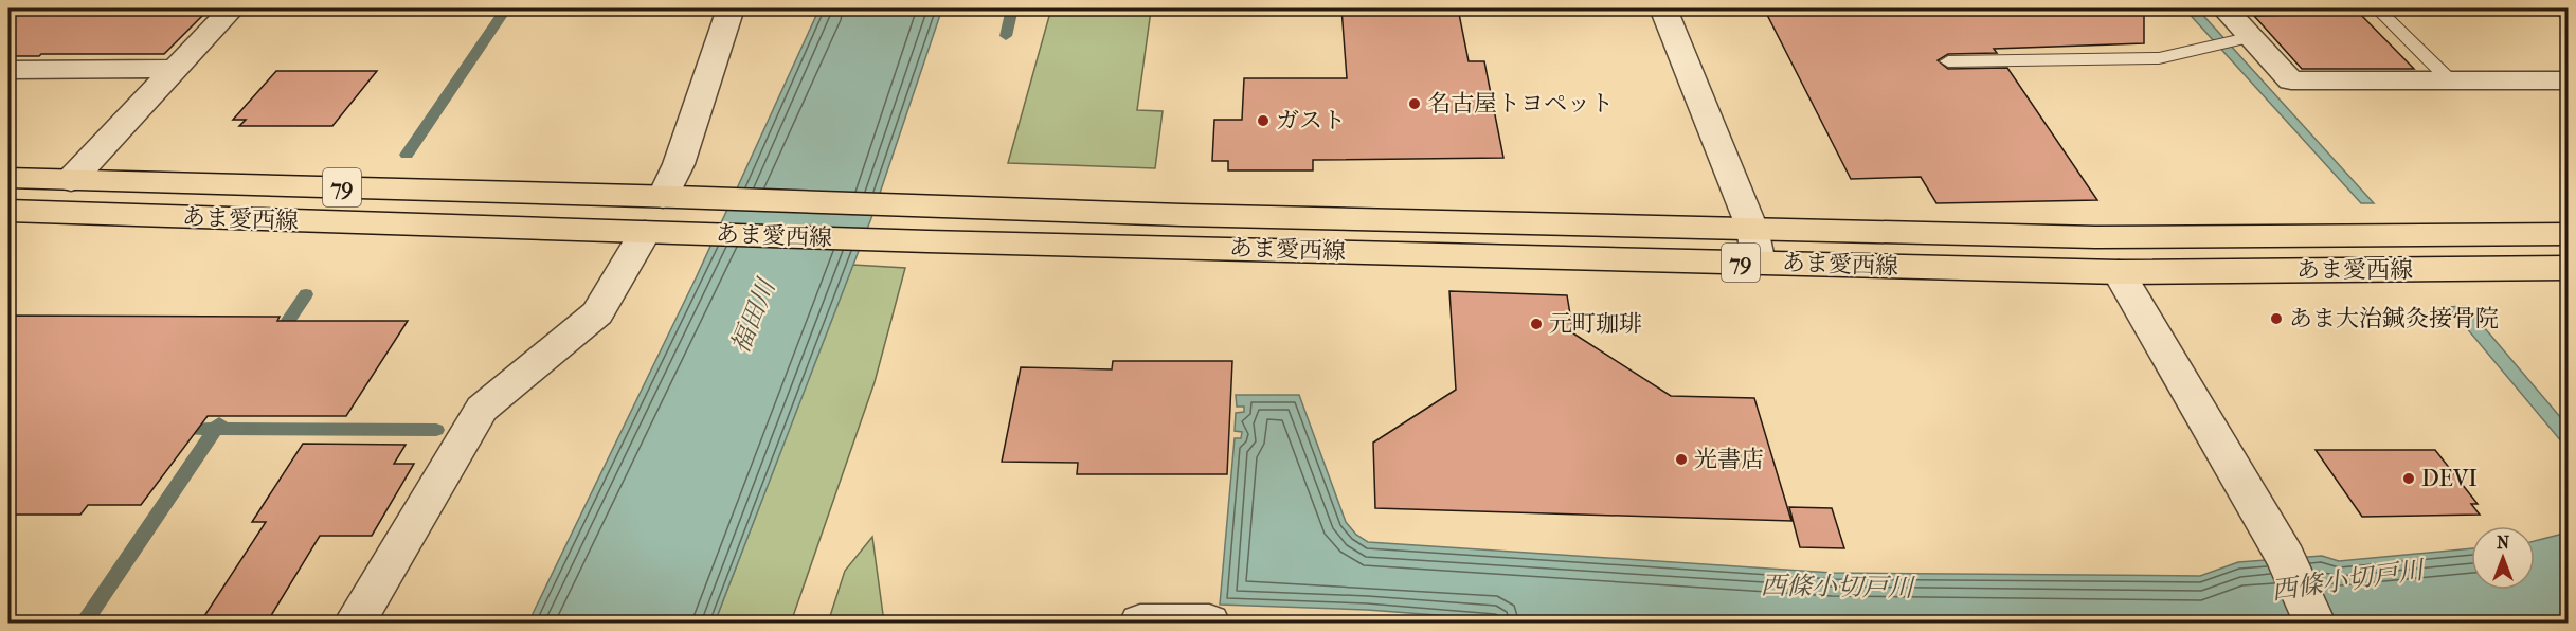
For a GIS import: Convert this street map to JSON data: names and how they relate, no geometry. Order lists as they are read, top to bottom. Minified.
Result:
{"streets":{"main road":["79","あま愛西線"]},"water":["福田川","西條小切戸川"],"places":["名古屋トヨペット","ガスト","あま大治鍼灸接骨院","元町珈琲","光書店","DEVI"],"north":"top"}
